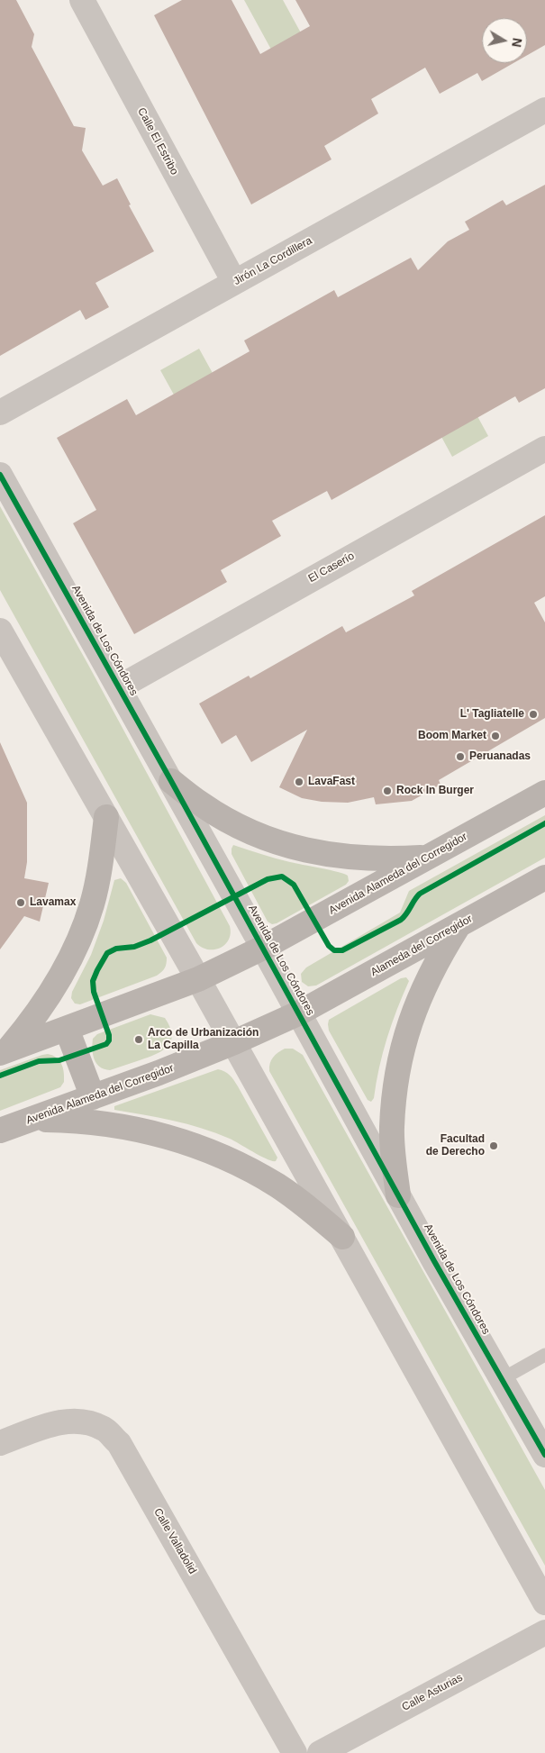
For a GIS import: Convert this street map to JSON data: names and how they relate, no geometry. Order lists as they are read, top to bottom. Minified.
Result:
{"streets":{"main road":["Avenida Alameda del Corregidor","Alameda del Corregidor"],"street":["Calle El Estribo","Jirón La Cordillera","El Caserío","Avenida de Los Cóndores","Calle Valladolid","Calle Asturias"]},"crossings":[["Calle El Estribo","Jirón La Cordillera"],["El Caserío","Avenida de Los Cóndores"],["Avenida de Los Cóndores","Avenida Alameda del Corregidor"],["Avenida de Los Cóndores","Alameda del Corregidor"],["Avenida Alameda del Corregidor","Alameda del Corregidor"]],"places":["L' Tagliatelle","Boom Market","Peruanadas","LavaFast","Rock In Burger","Lavamax","Arco de Urbanización La Capilla","Facultad de Derecho"],"north":"right"}
